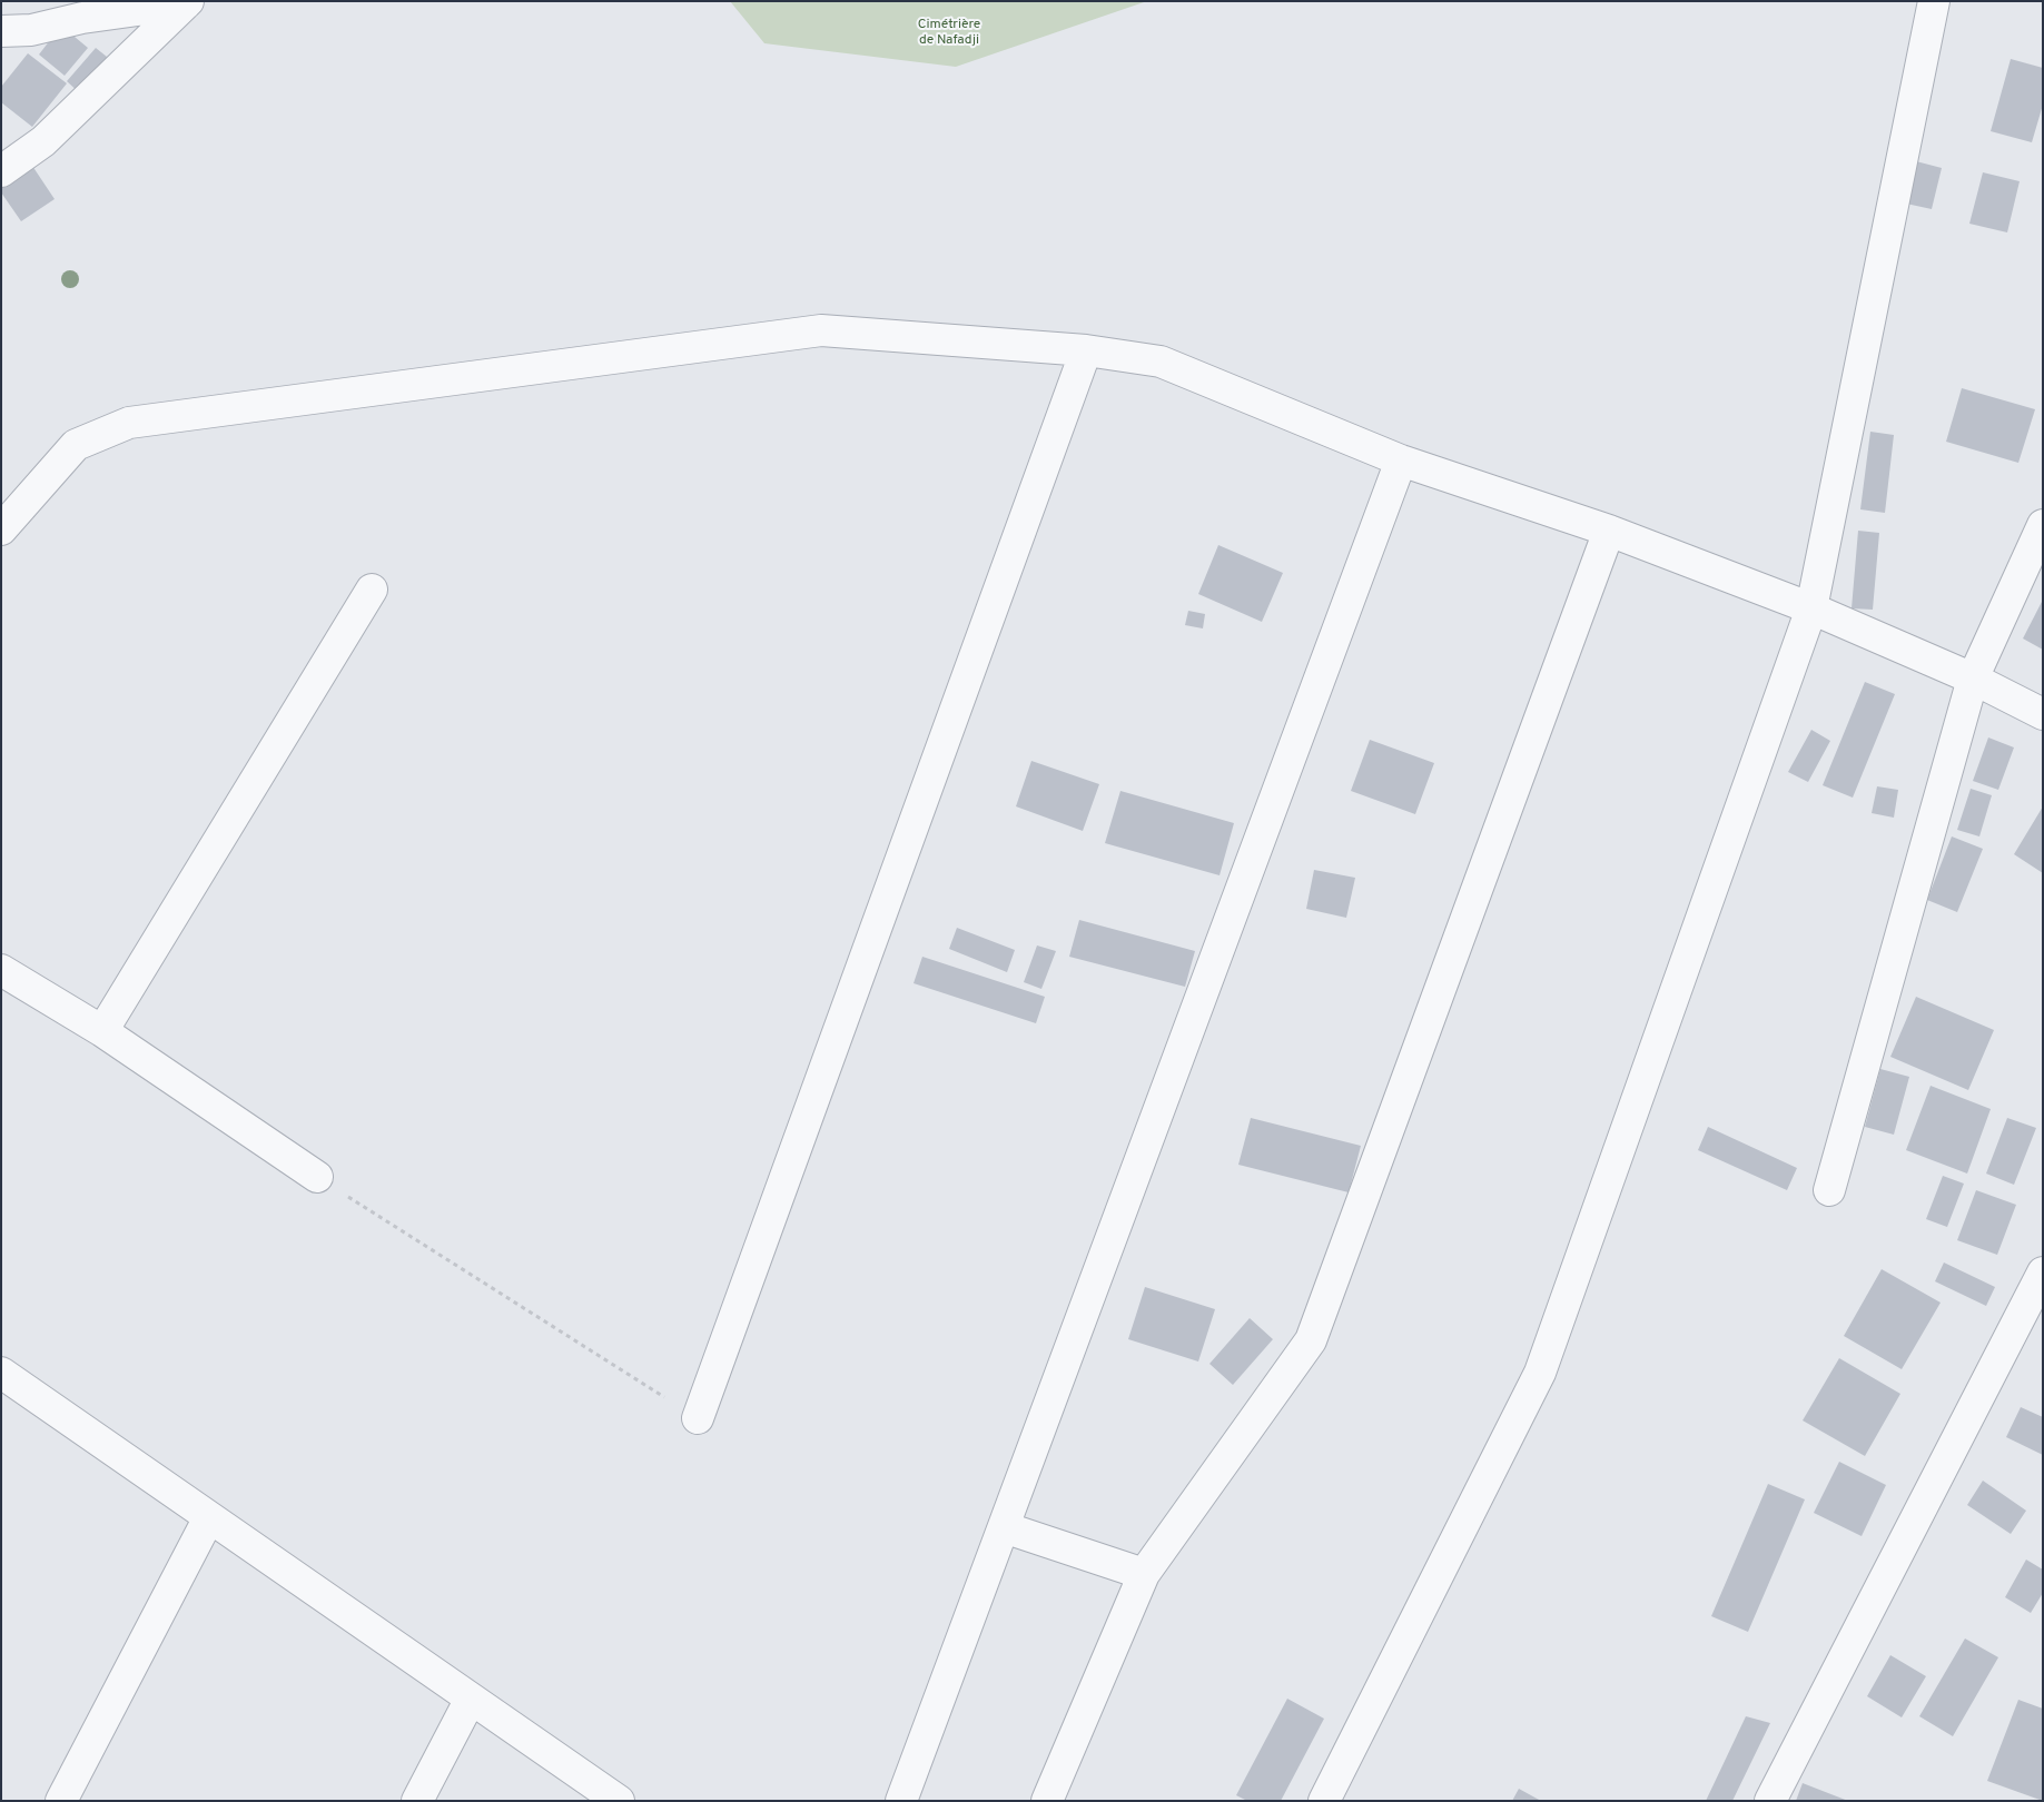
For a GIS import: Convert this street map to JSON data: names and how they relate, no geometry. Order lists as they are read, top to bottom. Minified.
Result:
{"parks":["Cimétrière de Nafadji"]}
